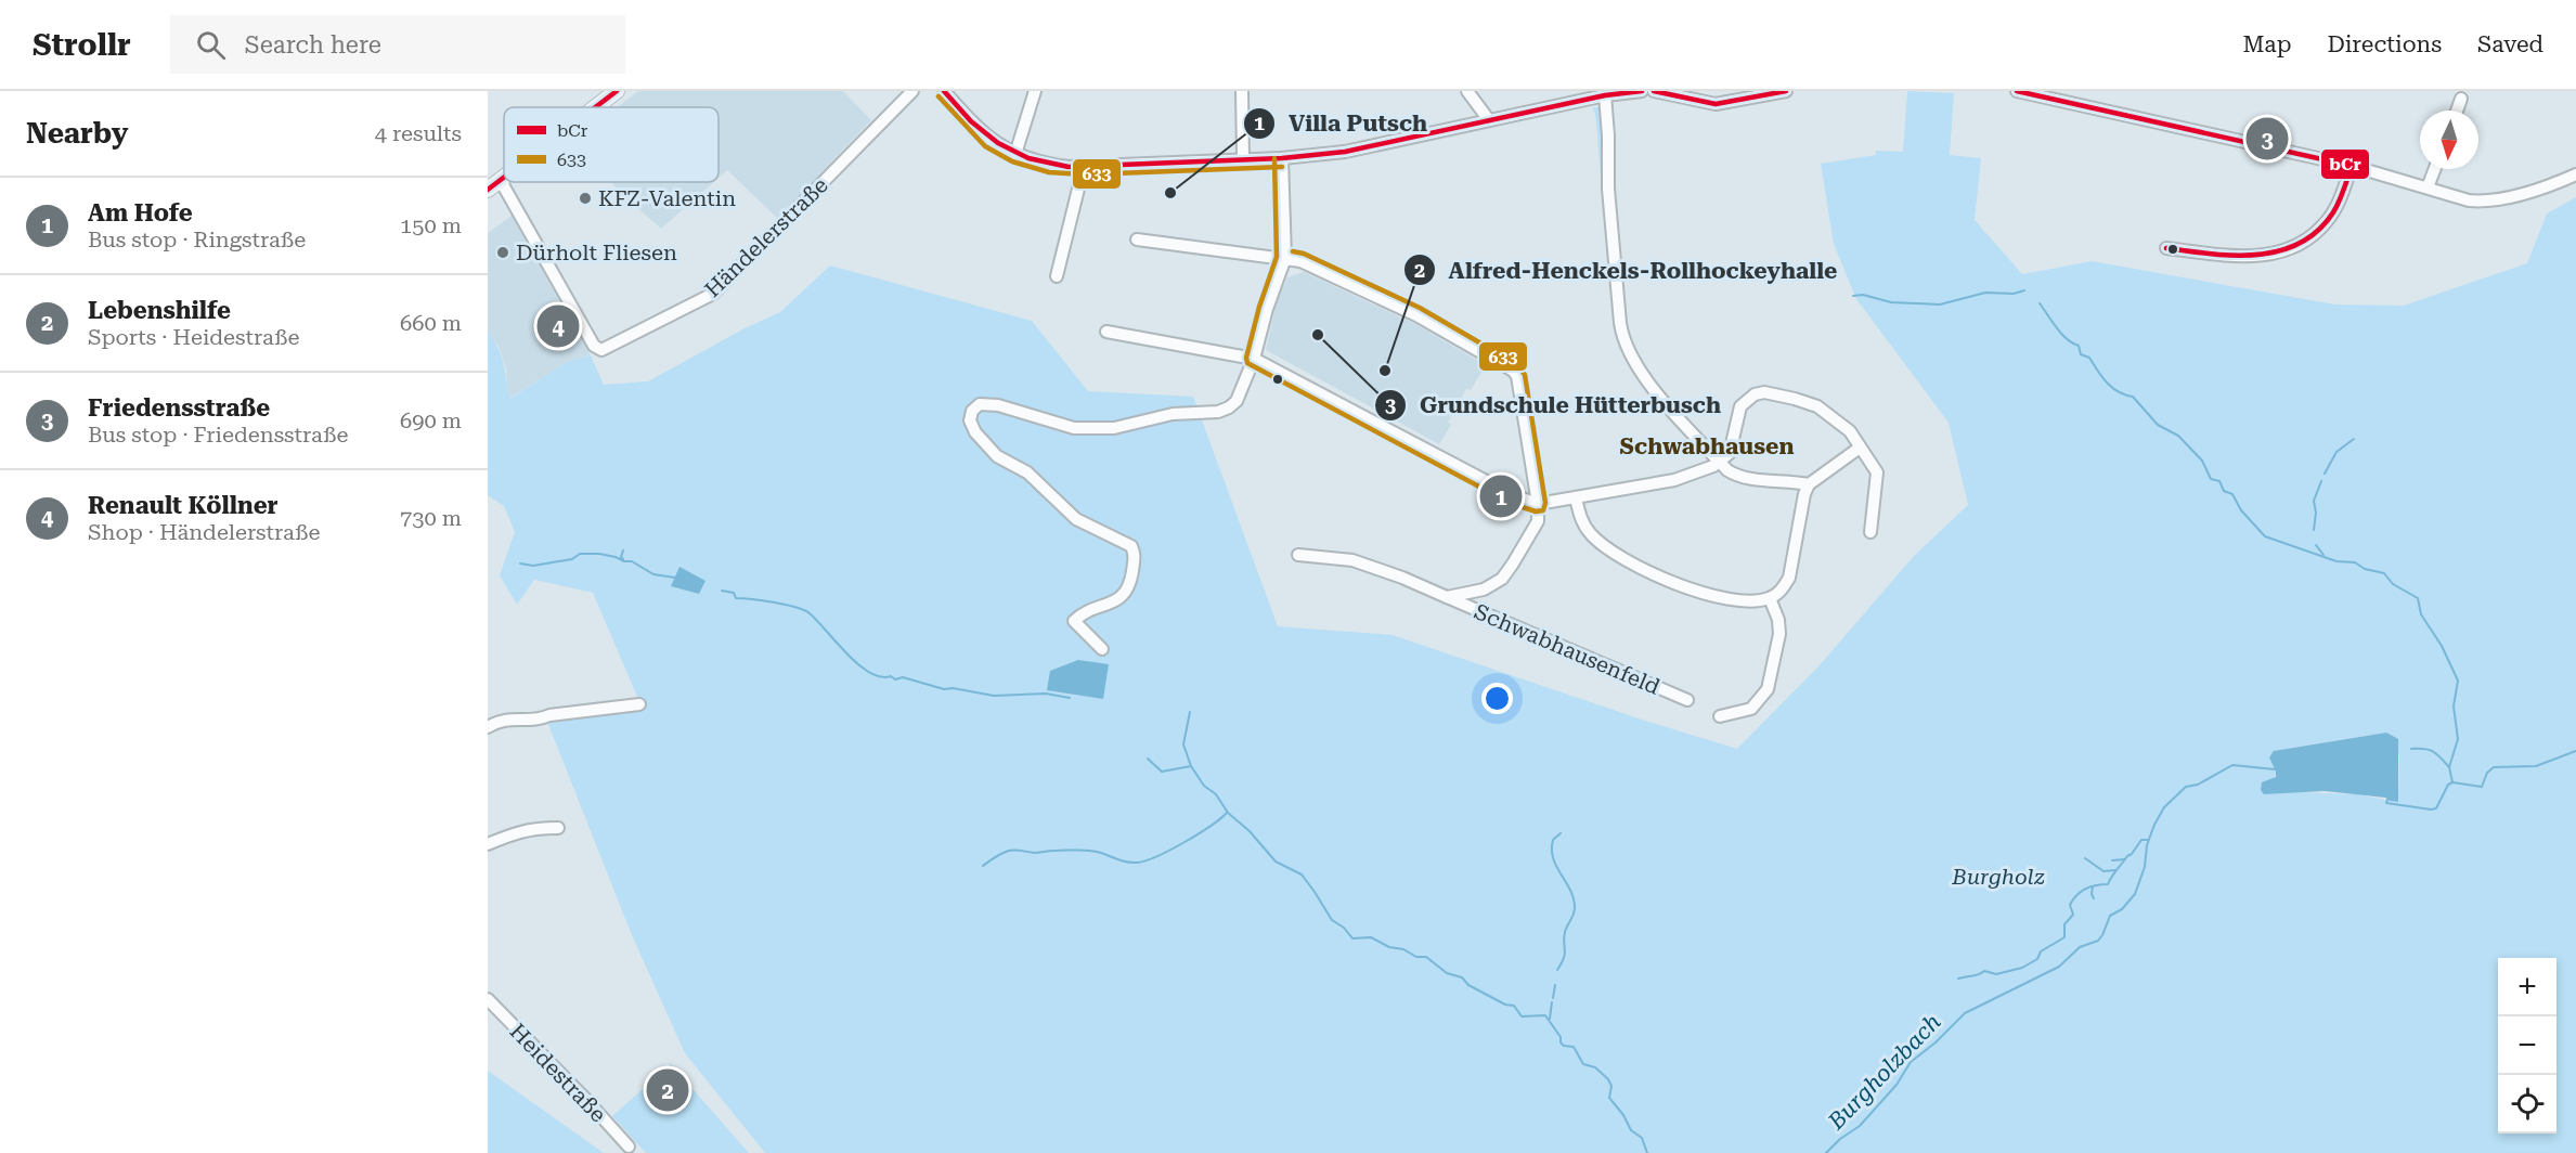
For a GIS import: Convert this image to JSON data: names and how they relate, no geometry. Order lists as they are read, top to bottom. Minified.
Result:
{"streets":{"street":["Händelerstraße","Schwabhausenfeld","Heidestraße"]},"districts":["Schwabhausen"],"water":["Burgholzbach"],"parks":["Burgholz"],"places":["Villa Putsch","KFZ-Valentin","Dürholt Fliesen","Grundschule Hütterbusch","Alfred-Henckels-Rollhockeyhalle"],"lines":["transit line bCr","transit line 633"],"legend":["bCr","633"],"north":"bottom","page":{"header":"Strollr","search":"Search here","nav":["Map","Directions","Saved"],"heading":["Nearby","4 results"],"pins":["3","4","1","2"],"list":[{"mark":"1","name":"Am Hofe","note":"Bus stop · Ringstraße","value":"150 m"},{"mark":"2","name":"Lebenshilfe","note":"Sports · Heidestraße","value":"660 m"},{"mark":"3","name":"Friedensstraße","note":"Bus stop · Friedensstraße","value":"690 m"},{"mark":"4","name":"Renault Köllner","note":"Shop · Händelerstraße","value":"730 m"}],"map_buttons":["+","−"]}}
